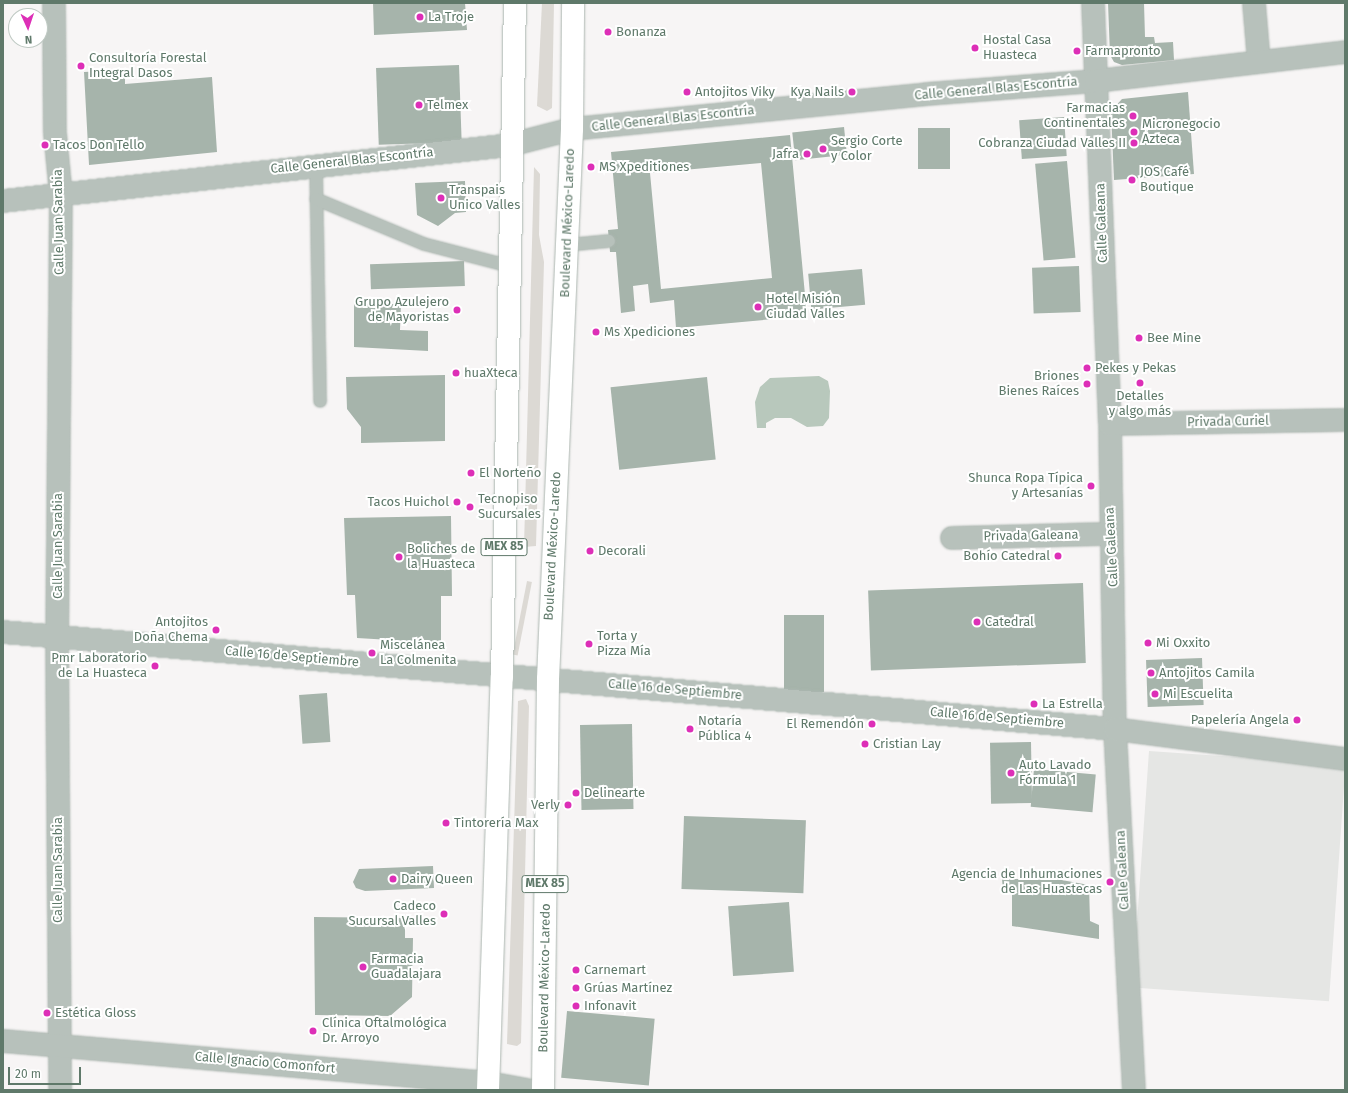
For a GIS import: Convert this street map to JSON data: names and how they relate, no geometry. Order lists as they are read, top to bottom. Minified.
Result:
{"streets":{"main road":["Boulevard México-Laredo","MEX 85"],"street":["Calle General Blas Escontría","Calle Juan Sarabia","Calle Galeana","Privada Curiel","Privada Galeana","Calle 16 de Septiembre","Calle Ignacio Comonfort"]},"crossings":[["Calle General Blas Escontría","Calle Juan Sarabia"],["Calle General Blas Escontría","Boulevard México-Laredo"],["Calle General Blas Escontría","Calle Galeana"],["Calle General Blas Escontría","MEX 85"],["Calle Juan Sarabia","Calle 16 de Septiembre"],["Calle Juan Sarabia","Calle Ignacio Comonfort"],["Boulevard México-Laredo","Calle 16 de Septiembre"],["Calle Galeana","Privada Curiel"],["Calle Galeana","Privada Galeana"],["Calle Galeana","Calle 16 de Septiembre"],["MEX 85","Calle 16 de Septiembre"],["MEX 85","Calle Ignacio Comonfort"]],"places":["La Troje","Bonanza","Hostal Casa Huasteca","Farmapronto","Consultoría Forestal Integral Dasos","Antojitos Viky","Kya Nails","Telmex","Farmacias Continentales","Micronegocio Azteca","Cobranza Ciudad Valles II","Tacos Don Tello","Sergio Corte y Color","Jafra","MS Xpeditiones","JOS Café Boutique","Transpais Unico Valles","Hotel Misión Ciudad Valles","Grupo Azulejero de Mayoristas","Ms Xpediciones","Bee Mine","Pekes y Pekas","huaXteca","Detalles y algo más","Briones Bienes Raíces","El Norteño","Shunca Ropa Típica y Artesanías","Tacos Huichol","Tecnopiso Sucursales","Decorali","Bohío Catedral","Boliches de la Huasteca","Catedral","Antojitos Doña Chema","Mi Oxxito","Torta y Pizza Mía","Miscelánea La Colmenita","Pmr Laboratorio de La Huasteca","Antojitos Camila","Mi Escuelita","La Estrella","Papelería Angela","El Remendón","Notaría Pública 4","Cristian Lay","Auto Lavado Fórmula 1","Delinearte","Verly","Tintorería Max","Dairy Queen","Agencia de Inhumaciones de Las Huastecas","Cadeco Sucursal Valles","Farmacia Guadalajara","Carnemart","Grúas Martínez","Infonavit","Estética Gloss","Clínica Oftalmológica Dr. Arroyo"],"scale_bar":"20 m","north":"bottom"}
